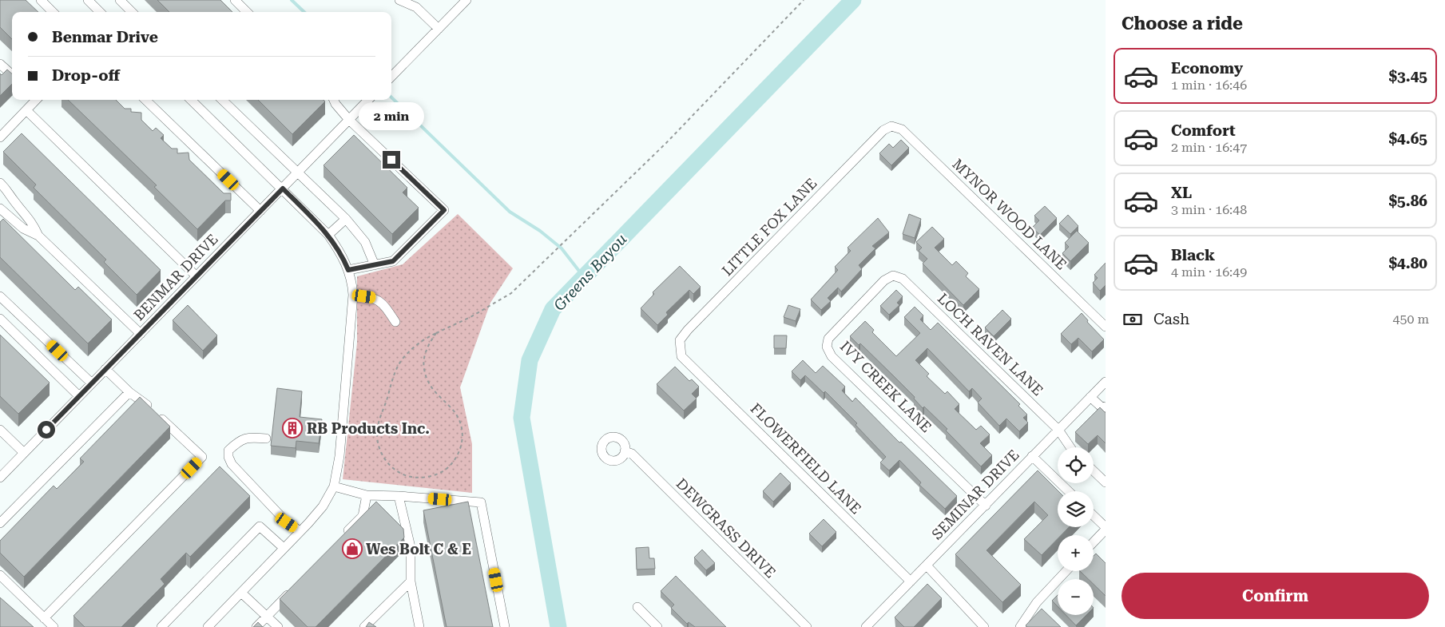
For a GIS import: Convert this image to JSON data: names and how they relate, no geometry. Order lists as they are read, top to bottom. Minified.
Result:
{"streets":{"street":["MYNOR WOOD LANE","LITTLE FOX LANE","BENMAR DRIVE","LOCH RAVEN LANE","IVY CREEK LANE","FLOWERFIELD LANE","SEMINAR DRIVE","DEWGRASS DRIVE"]},"crossings":[["MYNOR WOOD LANE","LITTLE FOX LANE"],["LITTLE FOX LANE","FLOWERFIELD LANE"],["LOCH RAVEN LANE","IVY CREEK LANE"],["LOCH RAVEN LANE","SEMINAR DRIVE"],["IVY CREEK LANE","SEMINAR DRIVE"],["FLOWERFIELD LANE","SEMINAR DRIVE"]],"water":["Greens Bayou"],"places":{"building":["RB Products Inc."],"shop":["Wes Bolt C & E"]},"page":{"heading":"Choose a ride","banner":["Benmar Drive","Drop-off"],"list":[{"name":"Economy","note":"1 min · 16:46","value":"$3.45"},{"name":"Comfort","note":"2 min · 16:47","value":"$4.65"},{"name":"XL","note":"3 min · 16:48","value":"$5.86"},{"name":"Black","note":"4 min · 16:49","value":"$4.80"}],"bubble":"2 min","pay":["Cash","450 m"],"map_buttons":["+","−"],"buttons":"Confirm"}}
